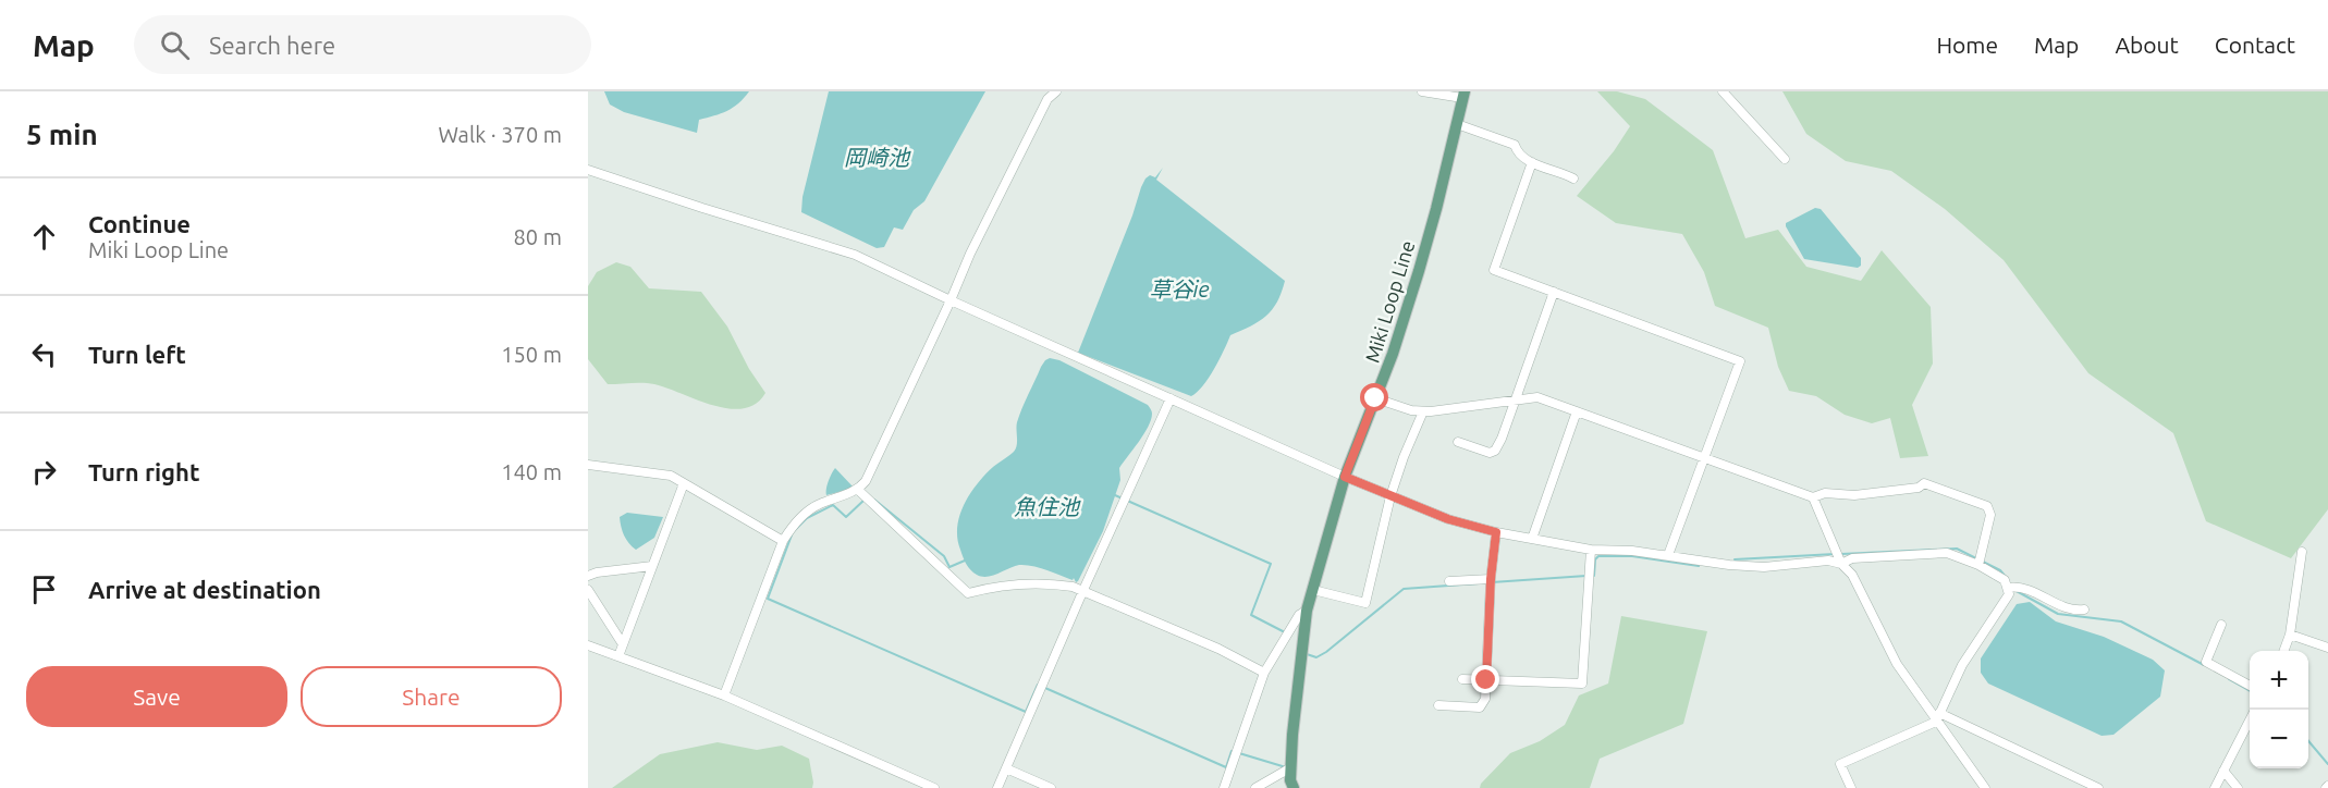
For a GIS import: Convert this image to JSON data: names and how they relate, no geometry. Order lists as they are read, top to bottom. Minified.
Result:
{"streets":{"main road":["Miki Loop Line"]},"water":["岡崎池","草谷ie","魚住池"],"page":{"header":"Map","search":"Search here","nav":["Home","Map","About","Contact"],"heading":["5 min","Walk · 370 m"],"list":[["Continue","Miki Loop Line","80 m"],["Turn left","150 m"],["Turn right","140 m"],"Arrive at destination"],"buttons":["Save","Share"],"map_buttons":["+","−"]}}
